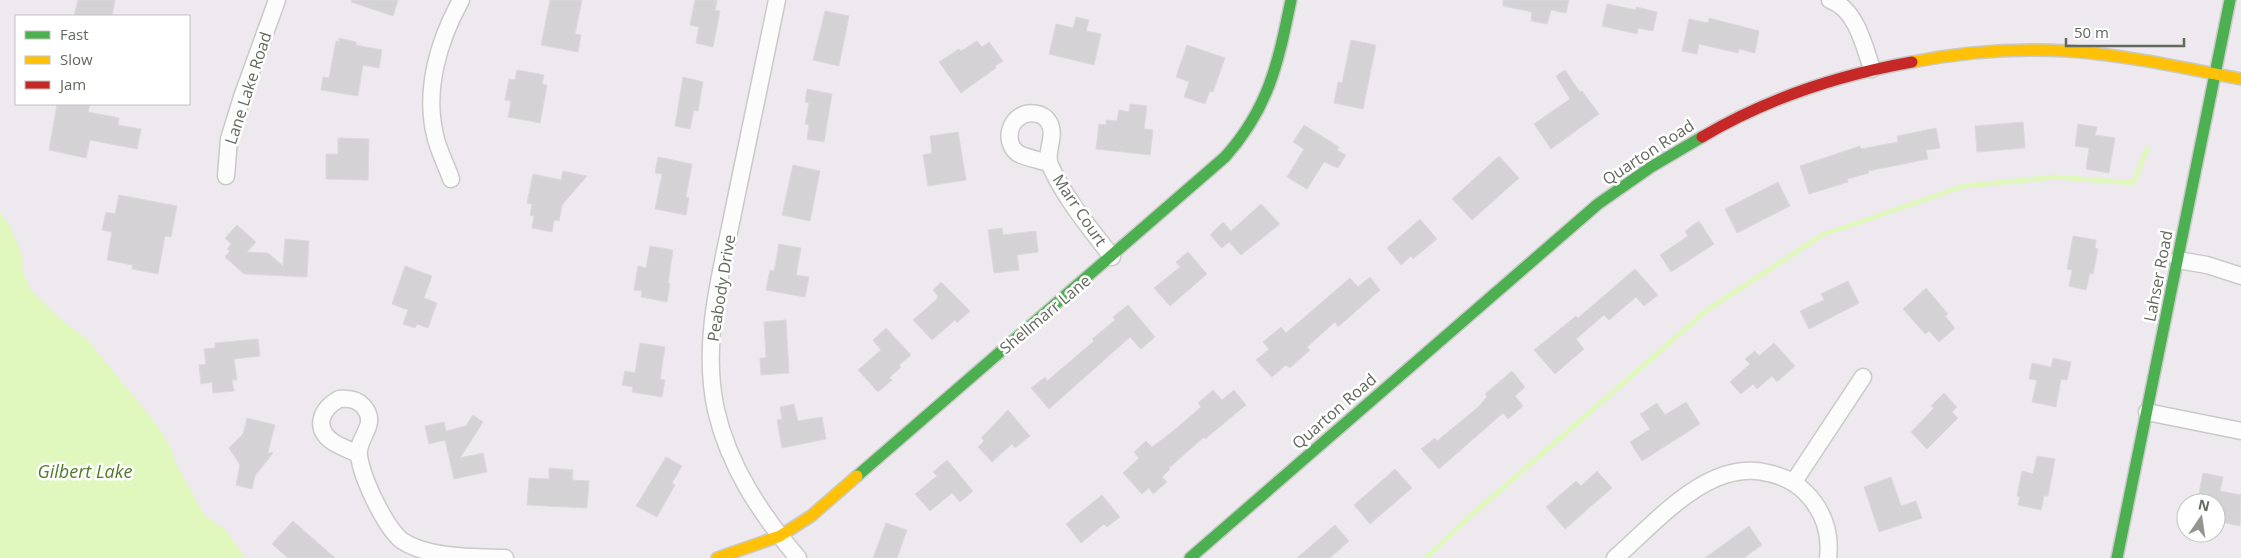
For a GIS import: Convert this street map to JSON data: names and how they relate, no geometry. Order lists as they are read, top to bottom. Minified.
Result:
{"streets":{"street":["Lane Lake Road","Quarton Road","Marr Court","Lahser Road","Peabody Drive","Shellmarr Lane"]},"crossings":[["Quarton Road","Lahser Road"],["Marr Court","Shellmarr Lane"],["Peabody Drive","Shellmarr Lane"]],"water":["Gilbert Lake"],"legend":["Fast","Slow","Jam"],"scale_bar":"50 m","north":"top"}
